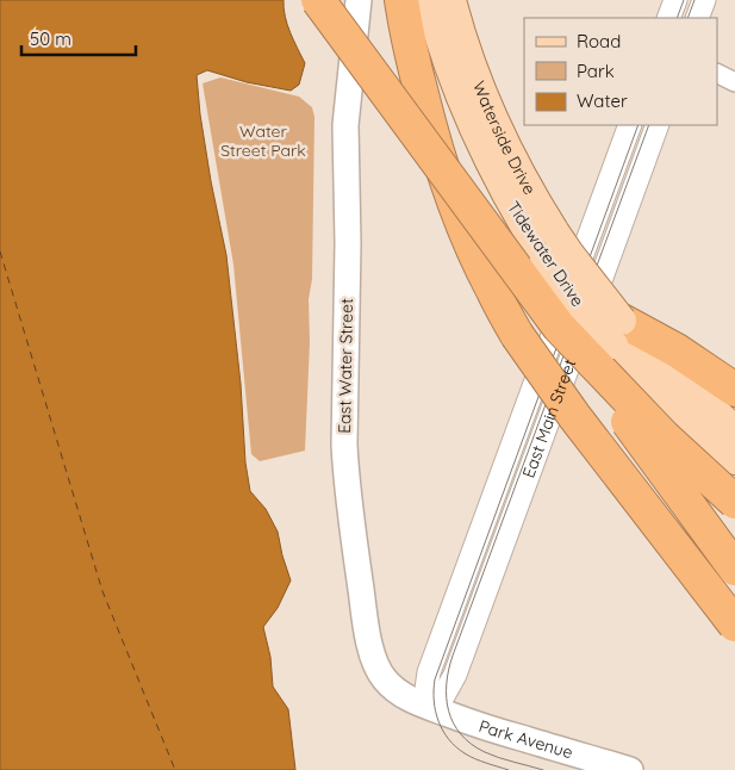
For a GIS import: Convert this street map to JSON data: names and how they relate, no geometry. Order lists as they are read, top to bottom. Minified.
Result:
{"streets":{"main road":["Waterside Drive","Tidewater Drive","East Water Street","Park Avenue"],"street":["East Main Street"]},"crossings":[["Waterside Drive","Tidewater Drive"],["East Water Street","East Main Street"],["East Water Street","Park Avenue"],["East Main Street","Park Avenue"]],"parks":["Water Street Park"],"legend":["Road","Park","Water"],"scale_bar":"50 m"}
